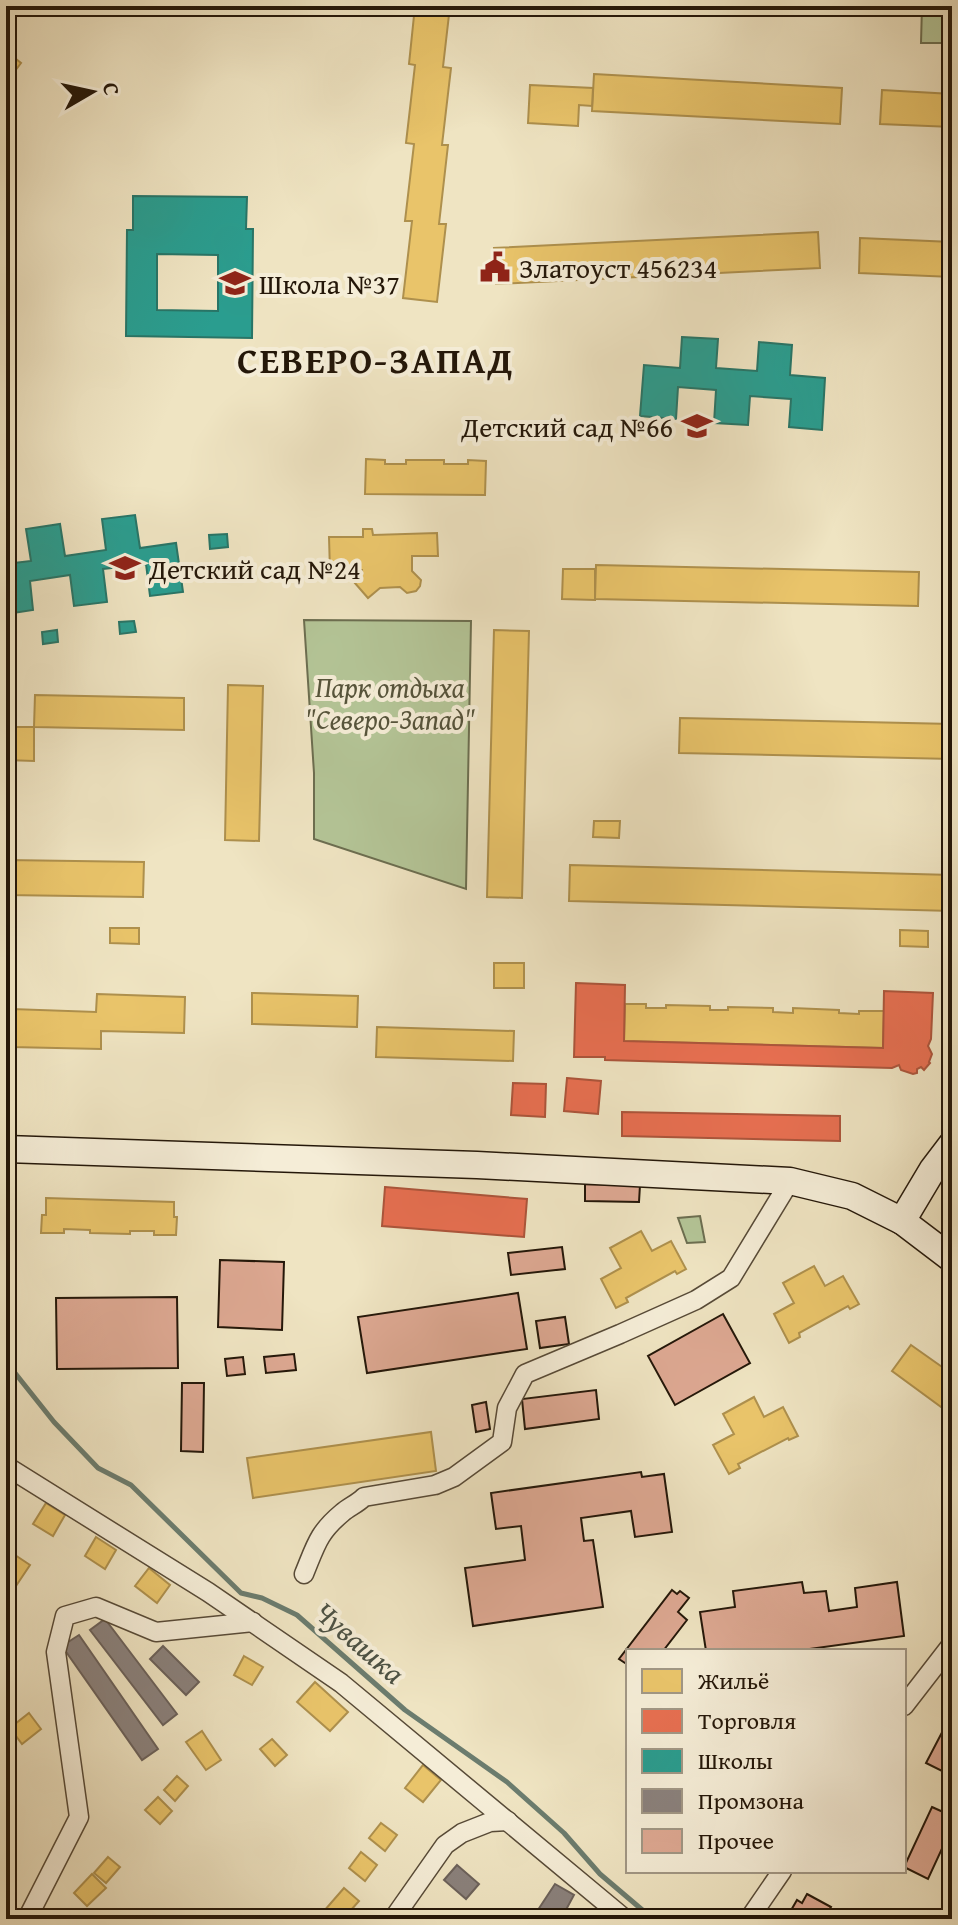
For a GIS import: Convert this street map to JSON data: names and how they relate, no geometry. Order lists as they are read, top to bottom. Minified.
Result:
{"districts":["СЕВЕРО-ЗАПАД"],"water":["Чувашка"],"parks":["Парк отдыха \"Северо-Запад\""],"places":{"public building":["Златоуст 456234"],"school or university":["Школа №37","Детский сад №66","Детский сад №24"]},"legend":["Жильё","Торговля","Школы","Промзона","Прочее"],"north":"right"}
